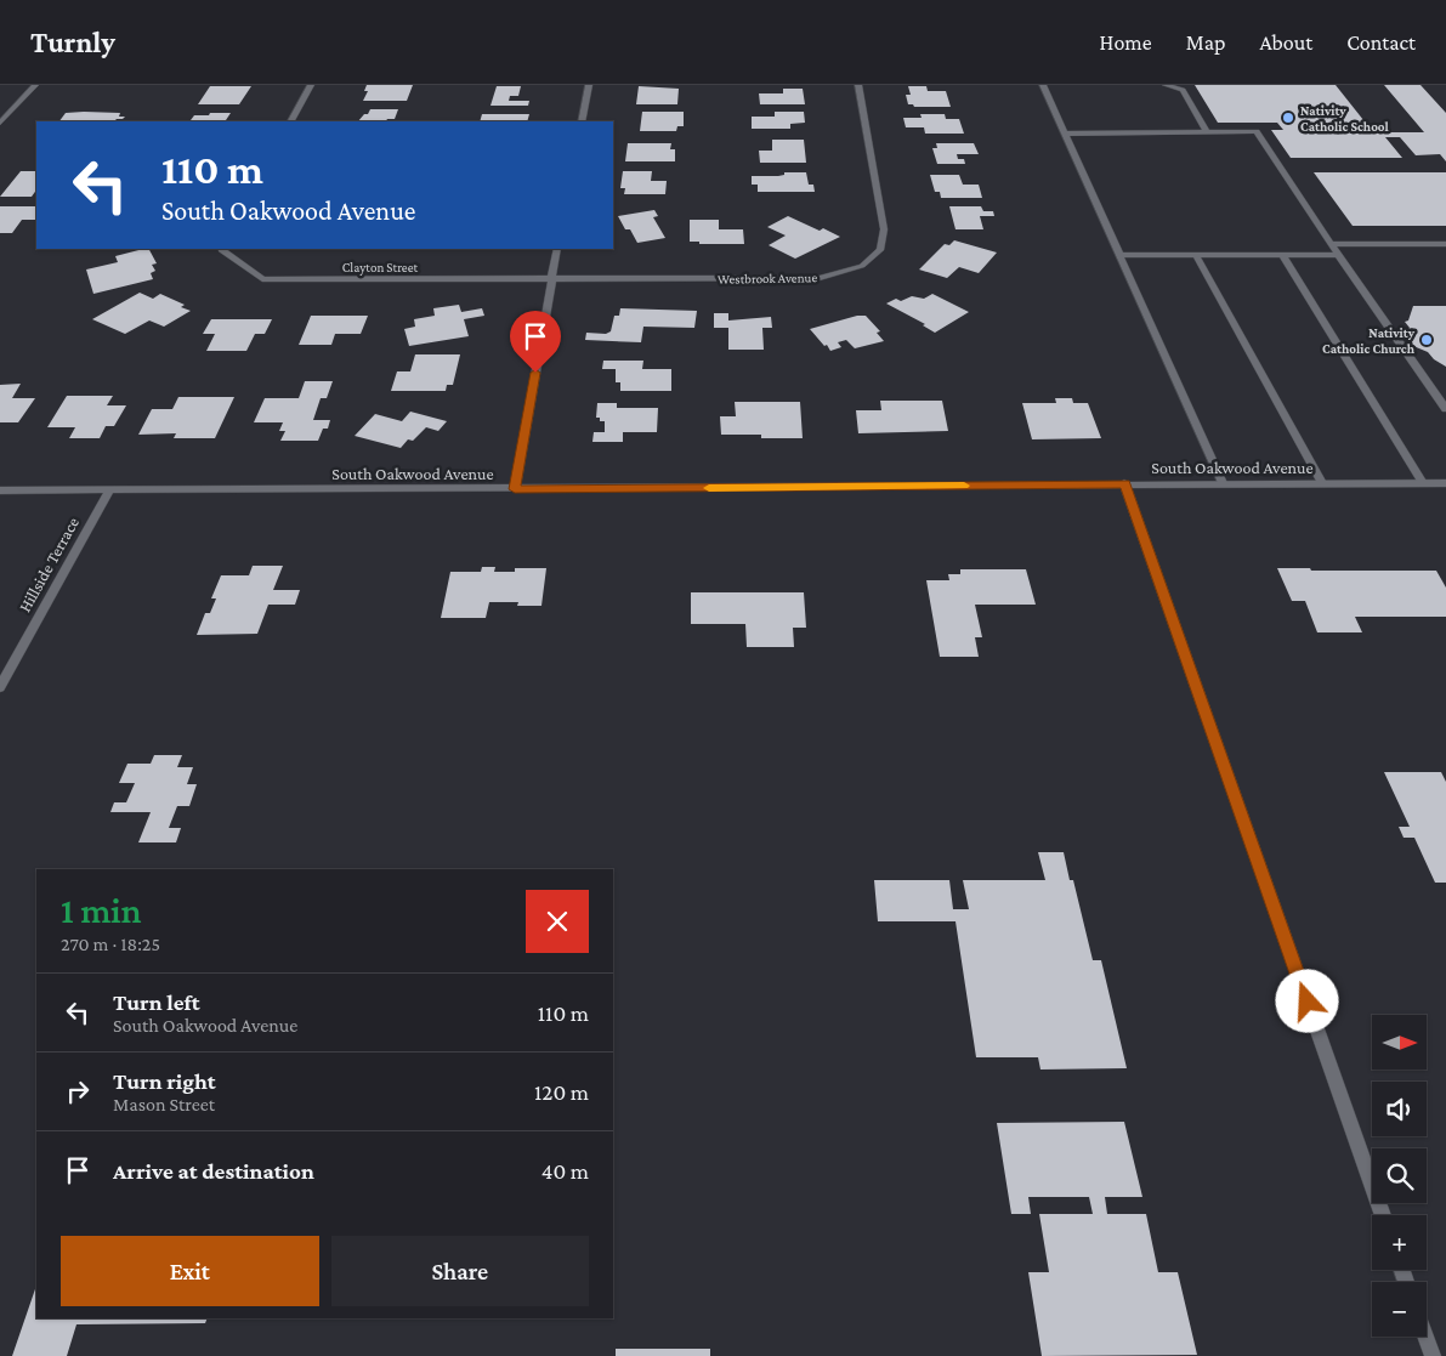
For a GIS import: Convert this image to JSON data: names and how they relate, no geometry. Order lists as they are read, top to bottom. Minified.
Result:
{"streets":{"street":["Clayton Street","Westbrook Avenue","South Oakwood Avenue","Hillside Terrace"]},"crossings":[["Clayton Street","Westbrook Avenue"],["South Oakwood Avenue","Hillside Terrace"]],"places":["Nativity Catholic School","Nativity Catholic Church"],"north":"right","page":{"header":"Turnly","nav":["Home","Map","About","Contact"],"turn":["110 m","South Oakwood Avenue"],"heading":["1 min","270 m · 18:25"],"list":[{"name":"Turn left","note":"South Oakwood Avenue","value":"110 m"},{"name":"Turn right","note":"Mason Street","value":"120 m"},{"name":"Arrive at destination","value":"40 m"}],"map_buttons":["+","−"],"buttons":["Exit","Share"]}}
